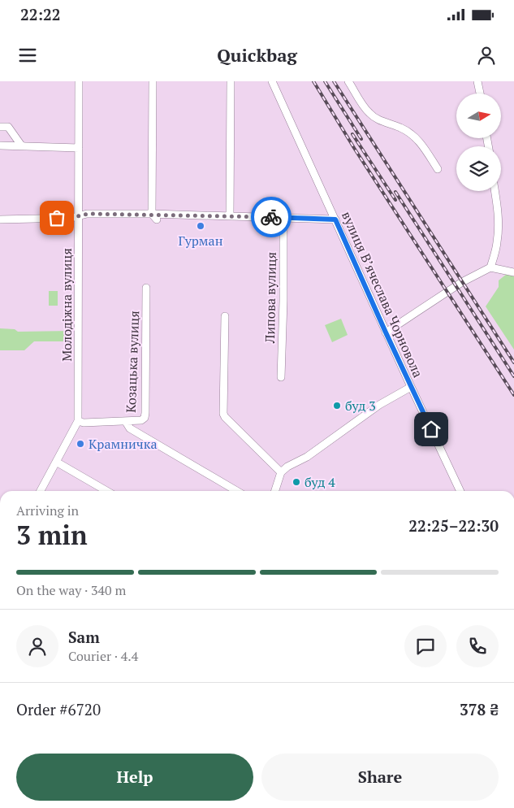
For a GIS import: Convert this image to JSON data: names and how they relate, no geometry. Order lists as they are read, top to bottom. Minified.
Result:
{"streets":{"street":["вулиця Вʼячеслава Чорновола","Липова вулиця","Молодіжна вулиця","Козацька вулиця"]},"crossings":[["Молодіжна вулиця","Козацька вулиця"]],"places":["Гурман","буд 3","Крамничка","буд 4"],"north":"right","page":{"status":"22:22","header":"Quickbag","heading":["3 min","Arriving in","22:25–22:30"],"panel":["Sam","Courier · 4.4","Order #6720","378 ₴"],"bar":"On the way · 340 m","buttons":["Help","Share"]}}
